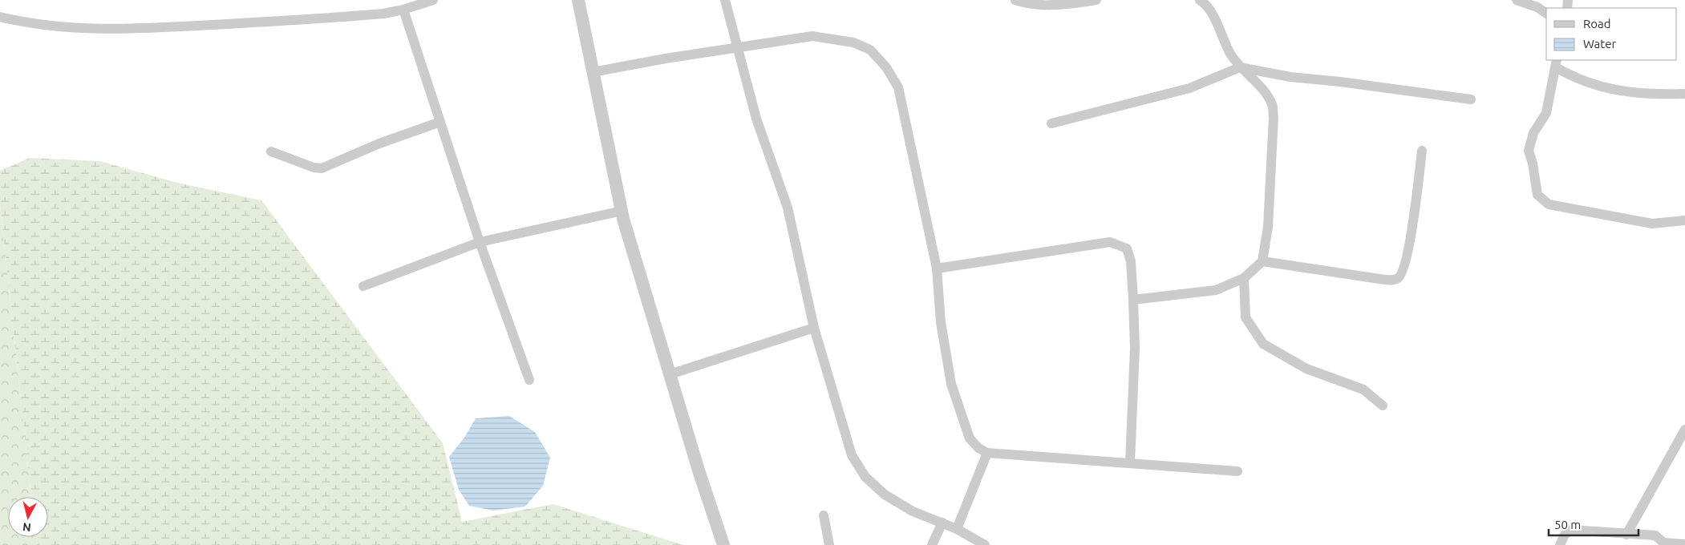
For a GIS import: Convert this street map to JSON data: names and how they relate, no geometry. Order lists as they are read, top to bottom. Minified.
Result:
{"legend":["Road","Water"],"scale_bar":"50 m","north":"bottom"}
